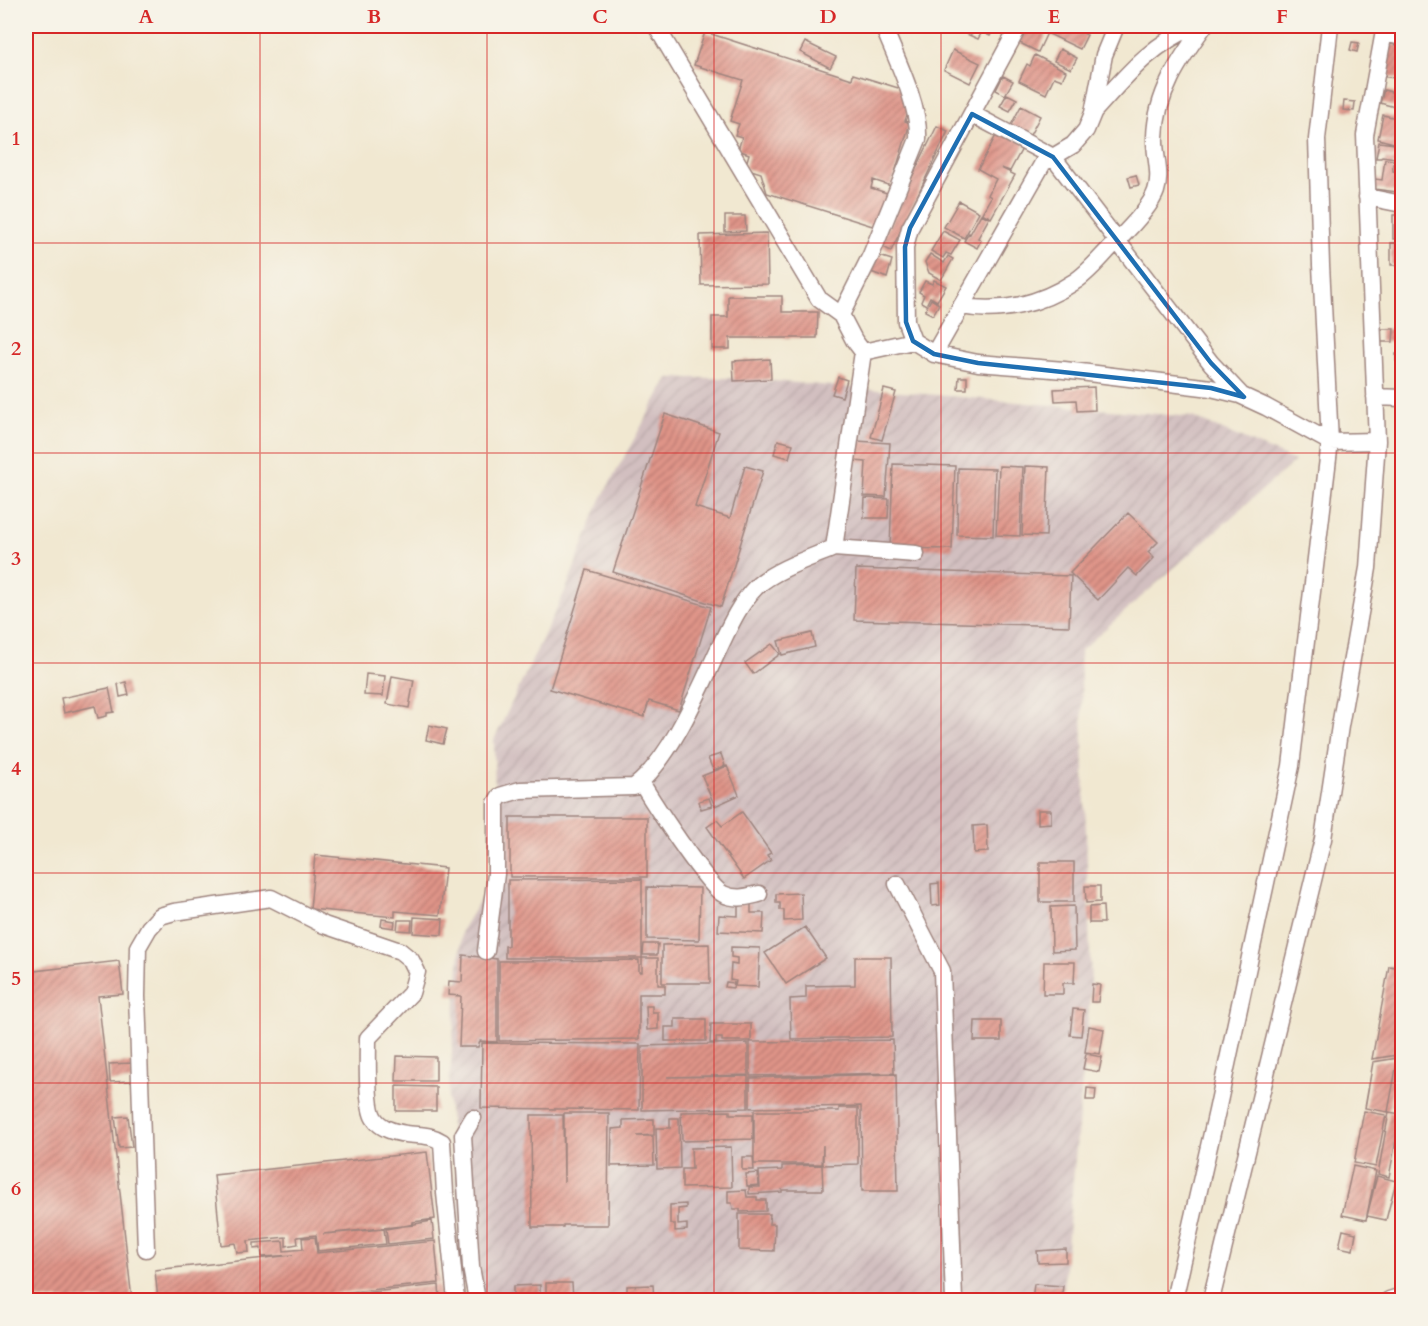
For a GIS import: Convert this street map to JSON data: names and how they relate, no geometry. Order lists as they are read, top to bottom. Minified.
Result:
{"grid":{"columns":["A","B","C","D","E","F"],"rows":["1","2","3","4","5","6"]}}
